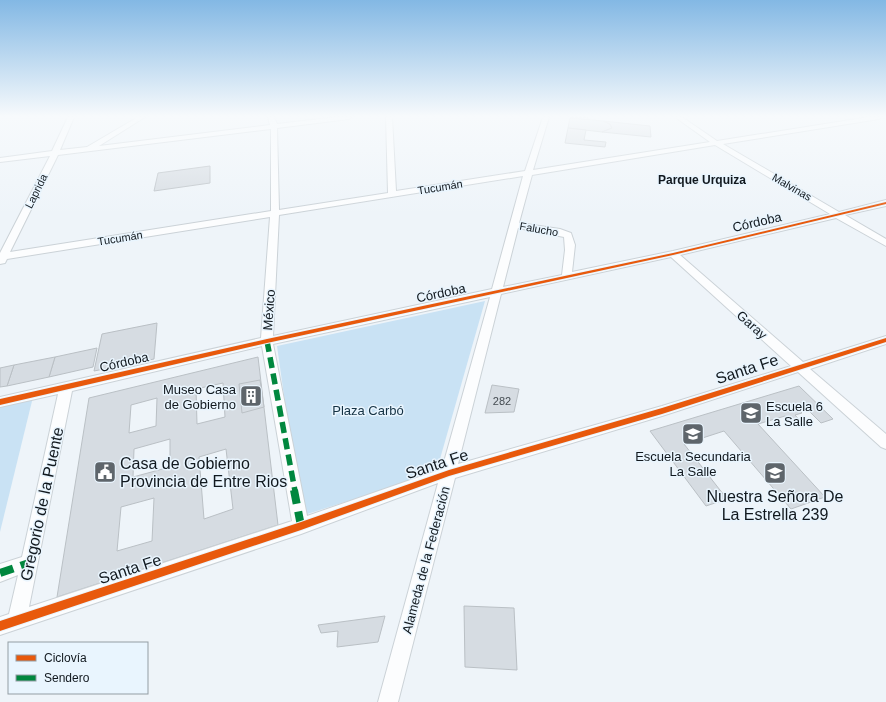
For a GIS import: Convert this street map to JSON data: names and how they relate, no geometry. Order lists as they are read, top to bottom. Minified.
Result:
{"streets":{"street":["Tucumán","Malvinas","Laprida","Córdoba","Falucho","México","Garay","Santa Fe","Gregorio de la Puente","Alameda de la Federación"]},"crossings":[["Tucumán","Laprida"],["Tucumán","México"],["Tucumán","Alameda de la Federación"],["Malvinas","Córdoba"],["Córdoba","Falucho"],["Córdoba","México"],["Córdoba","Garay"],["Córdoba","Gregorio de la Puente"],["Córdoba","Alameda de la Federación"],["Falucho","Alameda de la Federación"],["México","Santa Fe"],["Garay","Santa Fe"],["Santa Fe","Gregorio de la Puente"],["Santa Fe","Alameda de la Federación"]],"districts":["Parque Urquiza"],"parks":["Plaza Carbó"],"places":{"building":["Museo Casa de Gobierno"],"school or university":["Escuela 6 La Salle","Escuela Secundaria La Salle","Nuestra Señora De La Estrella 239"],"public building":["Casa de Gobierno Provincia de Entre Rios"]},"house_numbers":["282"],"legend":["Ciclovía","Sendero"]}
